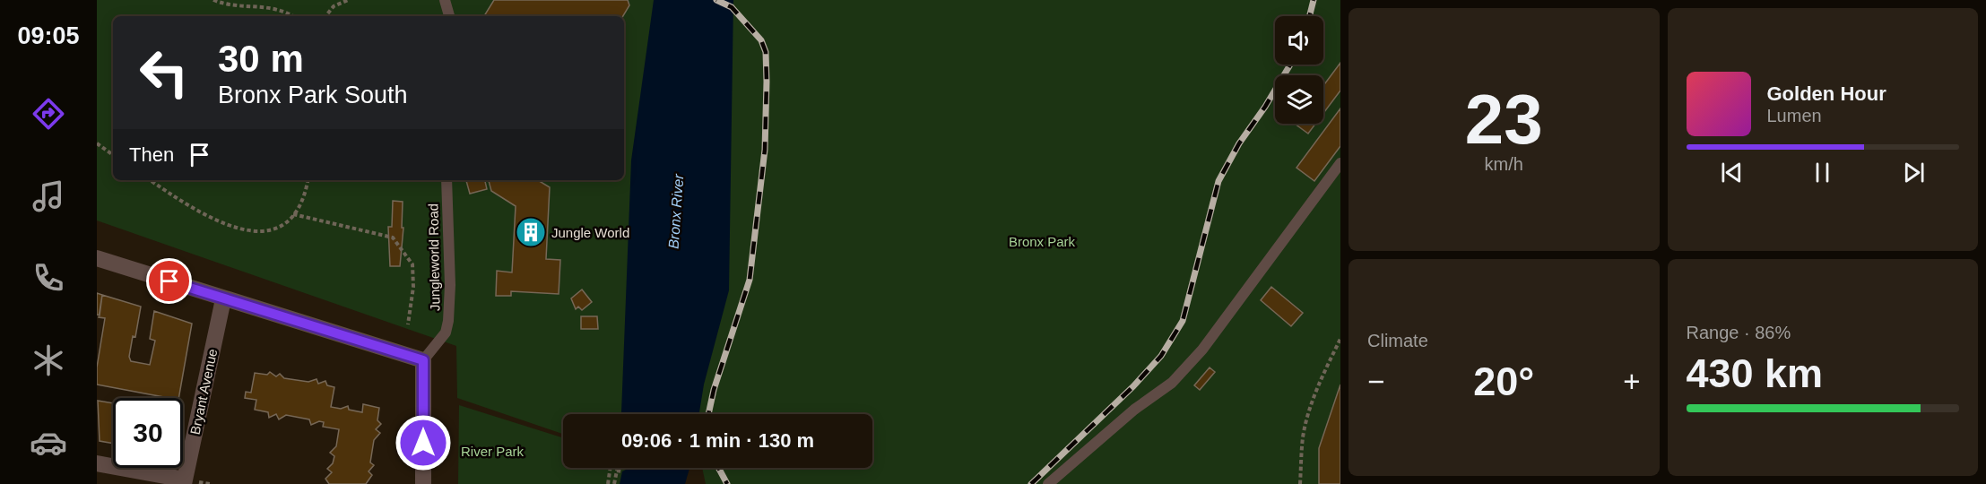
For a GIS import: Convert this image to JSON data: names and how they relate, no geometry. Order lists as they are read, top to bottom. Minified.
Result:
{"streets":{"street":["Bryant Avenue"],"lane":["Jungleworld Road"]},"water":["Bronx River"],"parks":["Bronx Park","River Park"],"places":{"building":["Jungle World"]},"page":{"tabs":"09:05","tile":[["23","km/h"],"Climate",["Range · 86%","430 km"]],"turn":["30 m","Bronx Park South"],"song":["Golden Hour","Lumen"],"then":"Then","heat":["−","20°","+"],"limit":"30","trip":"09:06 · 1 min · 130 m"}}
